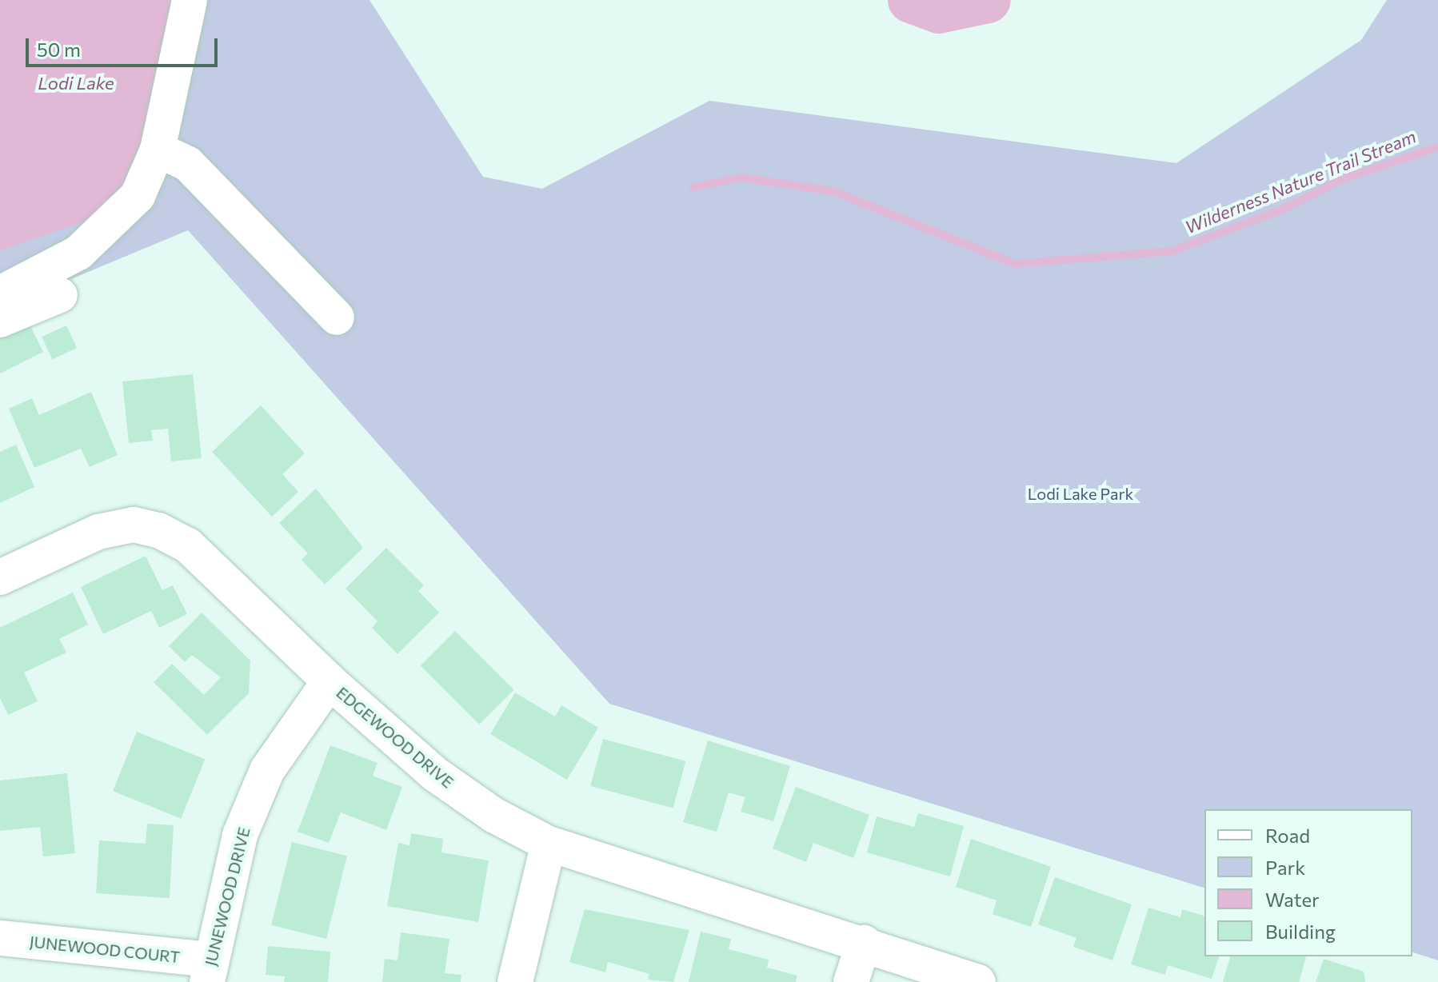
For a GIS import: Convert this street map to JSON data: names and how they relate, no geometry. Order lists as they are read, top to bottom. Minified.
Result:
{"streets":{"street":["EDGEWOOD DRIVE","JUNEWOOD DRIVE","JUNEWOOD COURT"]},"crossings":[["EDGEWOOD DRIVE","JUNEWOOD DRIVE"],["JUNEWOOD DRIVE","JUNEWOOD COURT"]],"water":["Lodi Lake","Wilderness Nature Trail Stream"],"parks":["Lodi Lake Park"],"legend":["Road","Park","Water","Building"],"scale_bar":"50 m"}
